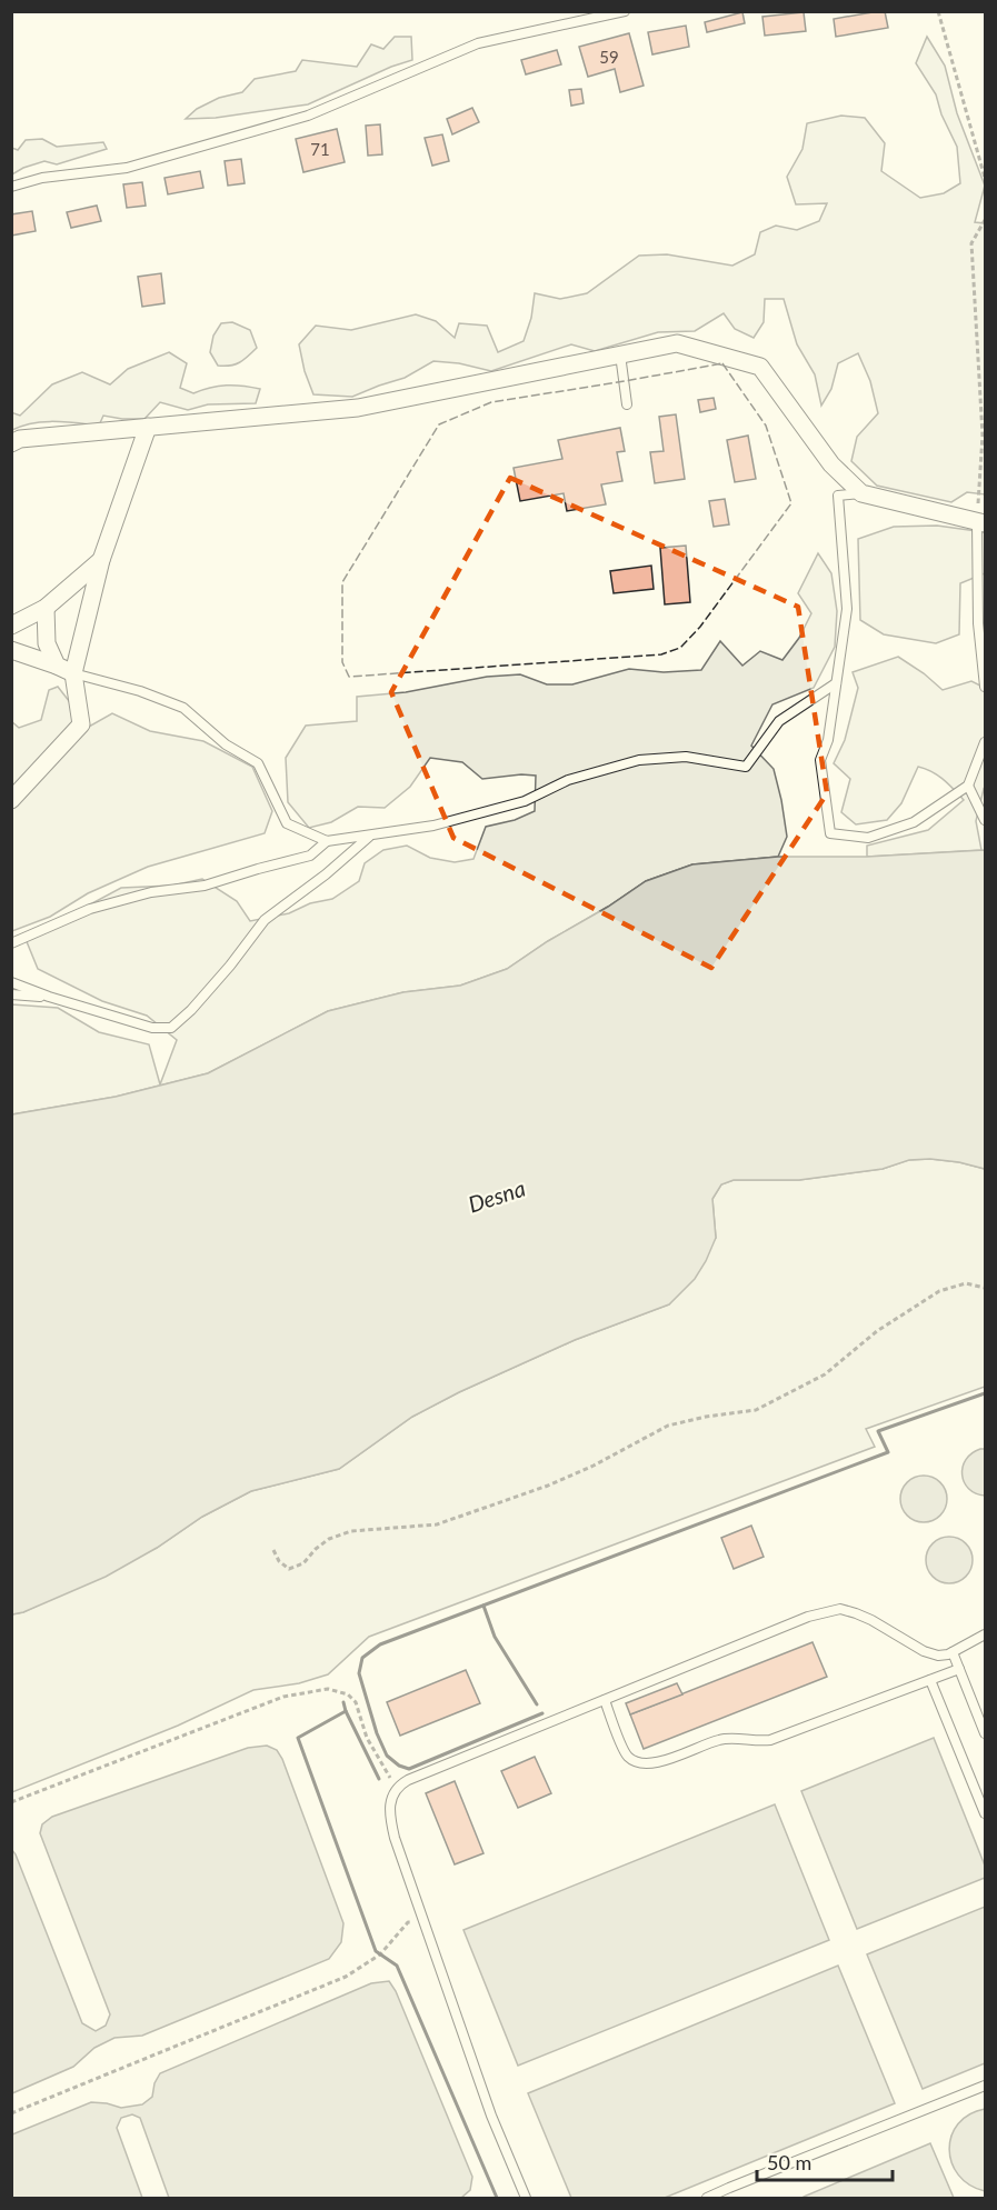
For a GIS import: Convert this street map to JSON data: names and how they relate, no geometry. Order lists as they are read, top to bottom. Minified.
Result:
{"water":["Desna"],"house_numbers":["59","71"],"scale_bar":"50 m"}
